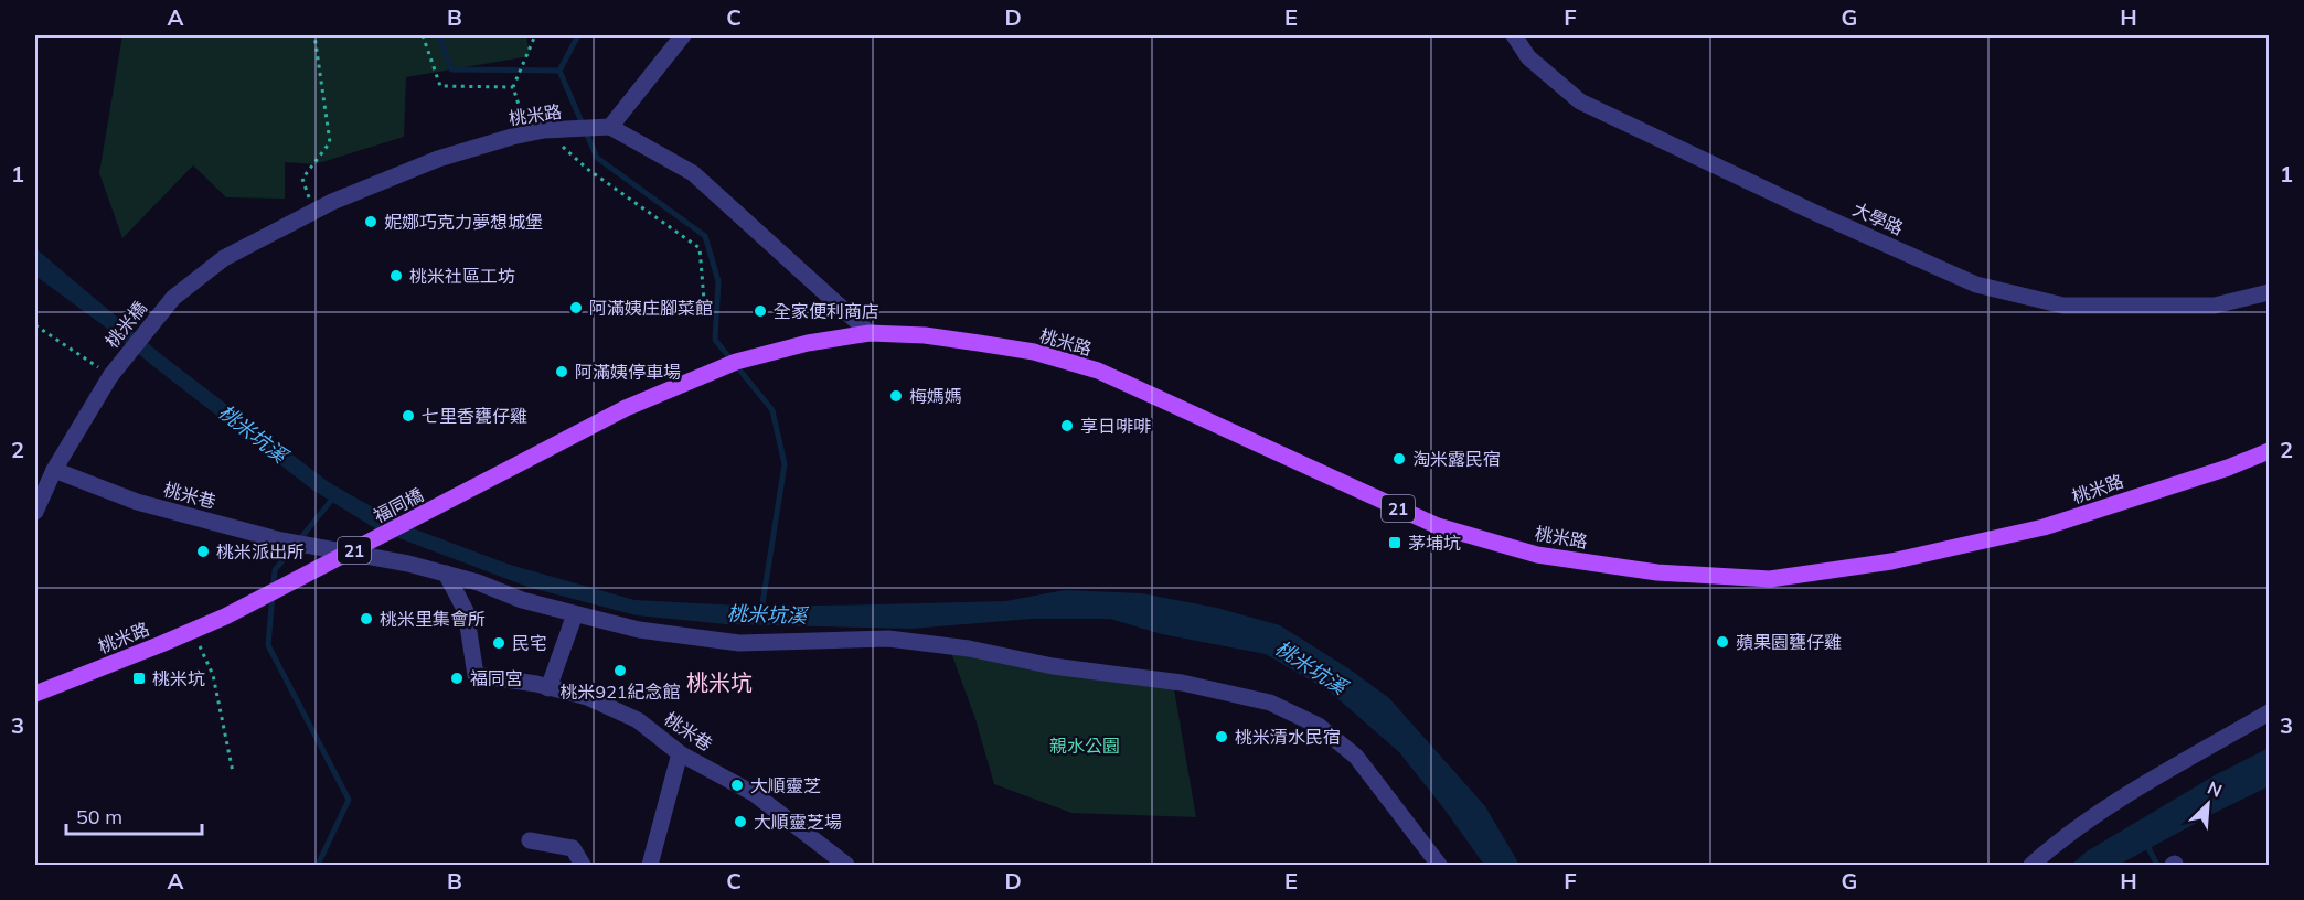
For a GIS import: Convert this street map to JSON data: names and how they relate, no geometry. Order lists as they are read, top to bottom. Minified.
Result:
{"streets":{"main road":["桃米路","福同橋","21"],"street":["大學路","桃米橋","桃米巷"]},"crossings":[["桃米路","桃米橋"],["桃米路","福同橋"],["桃米橋","桃米巷"]],"districts":["桃米坑"],"water":["桃米坑溪"],"parks":["親水公園"],"places":{"other":["妮娜巧克力夢想城堡","桃米社區工坊","阿滿姨庄腳菜館","全家便利商店","阿滿姨停車場","梅媽媽","七里香甕仔雞","享日啡啡","淘米露民宿","桃米派出所","桃米里集會所","蘋果園甕仔雞","民宅","桃米921紀念館","福同宮","桃米清水民宿","大順靈芝","大順靈芝場"],"transit":["茅埔坑","桃米坑"]},"scale_bar":"50 m","north":"top right","grid":{"columns":["A","B","C","D","E","F","G","H"],"rows":["1","2","3"]}}
